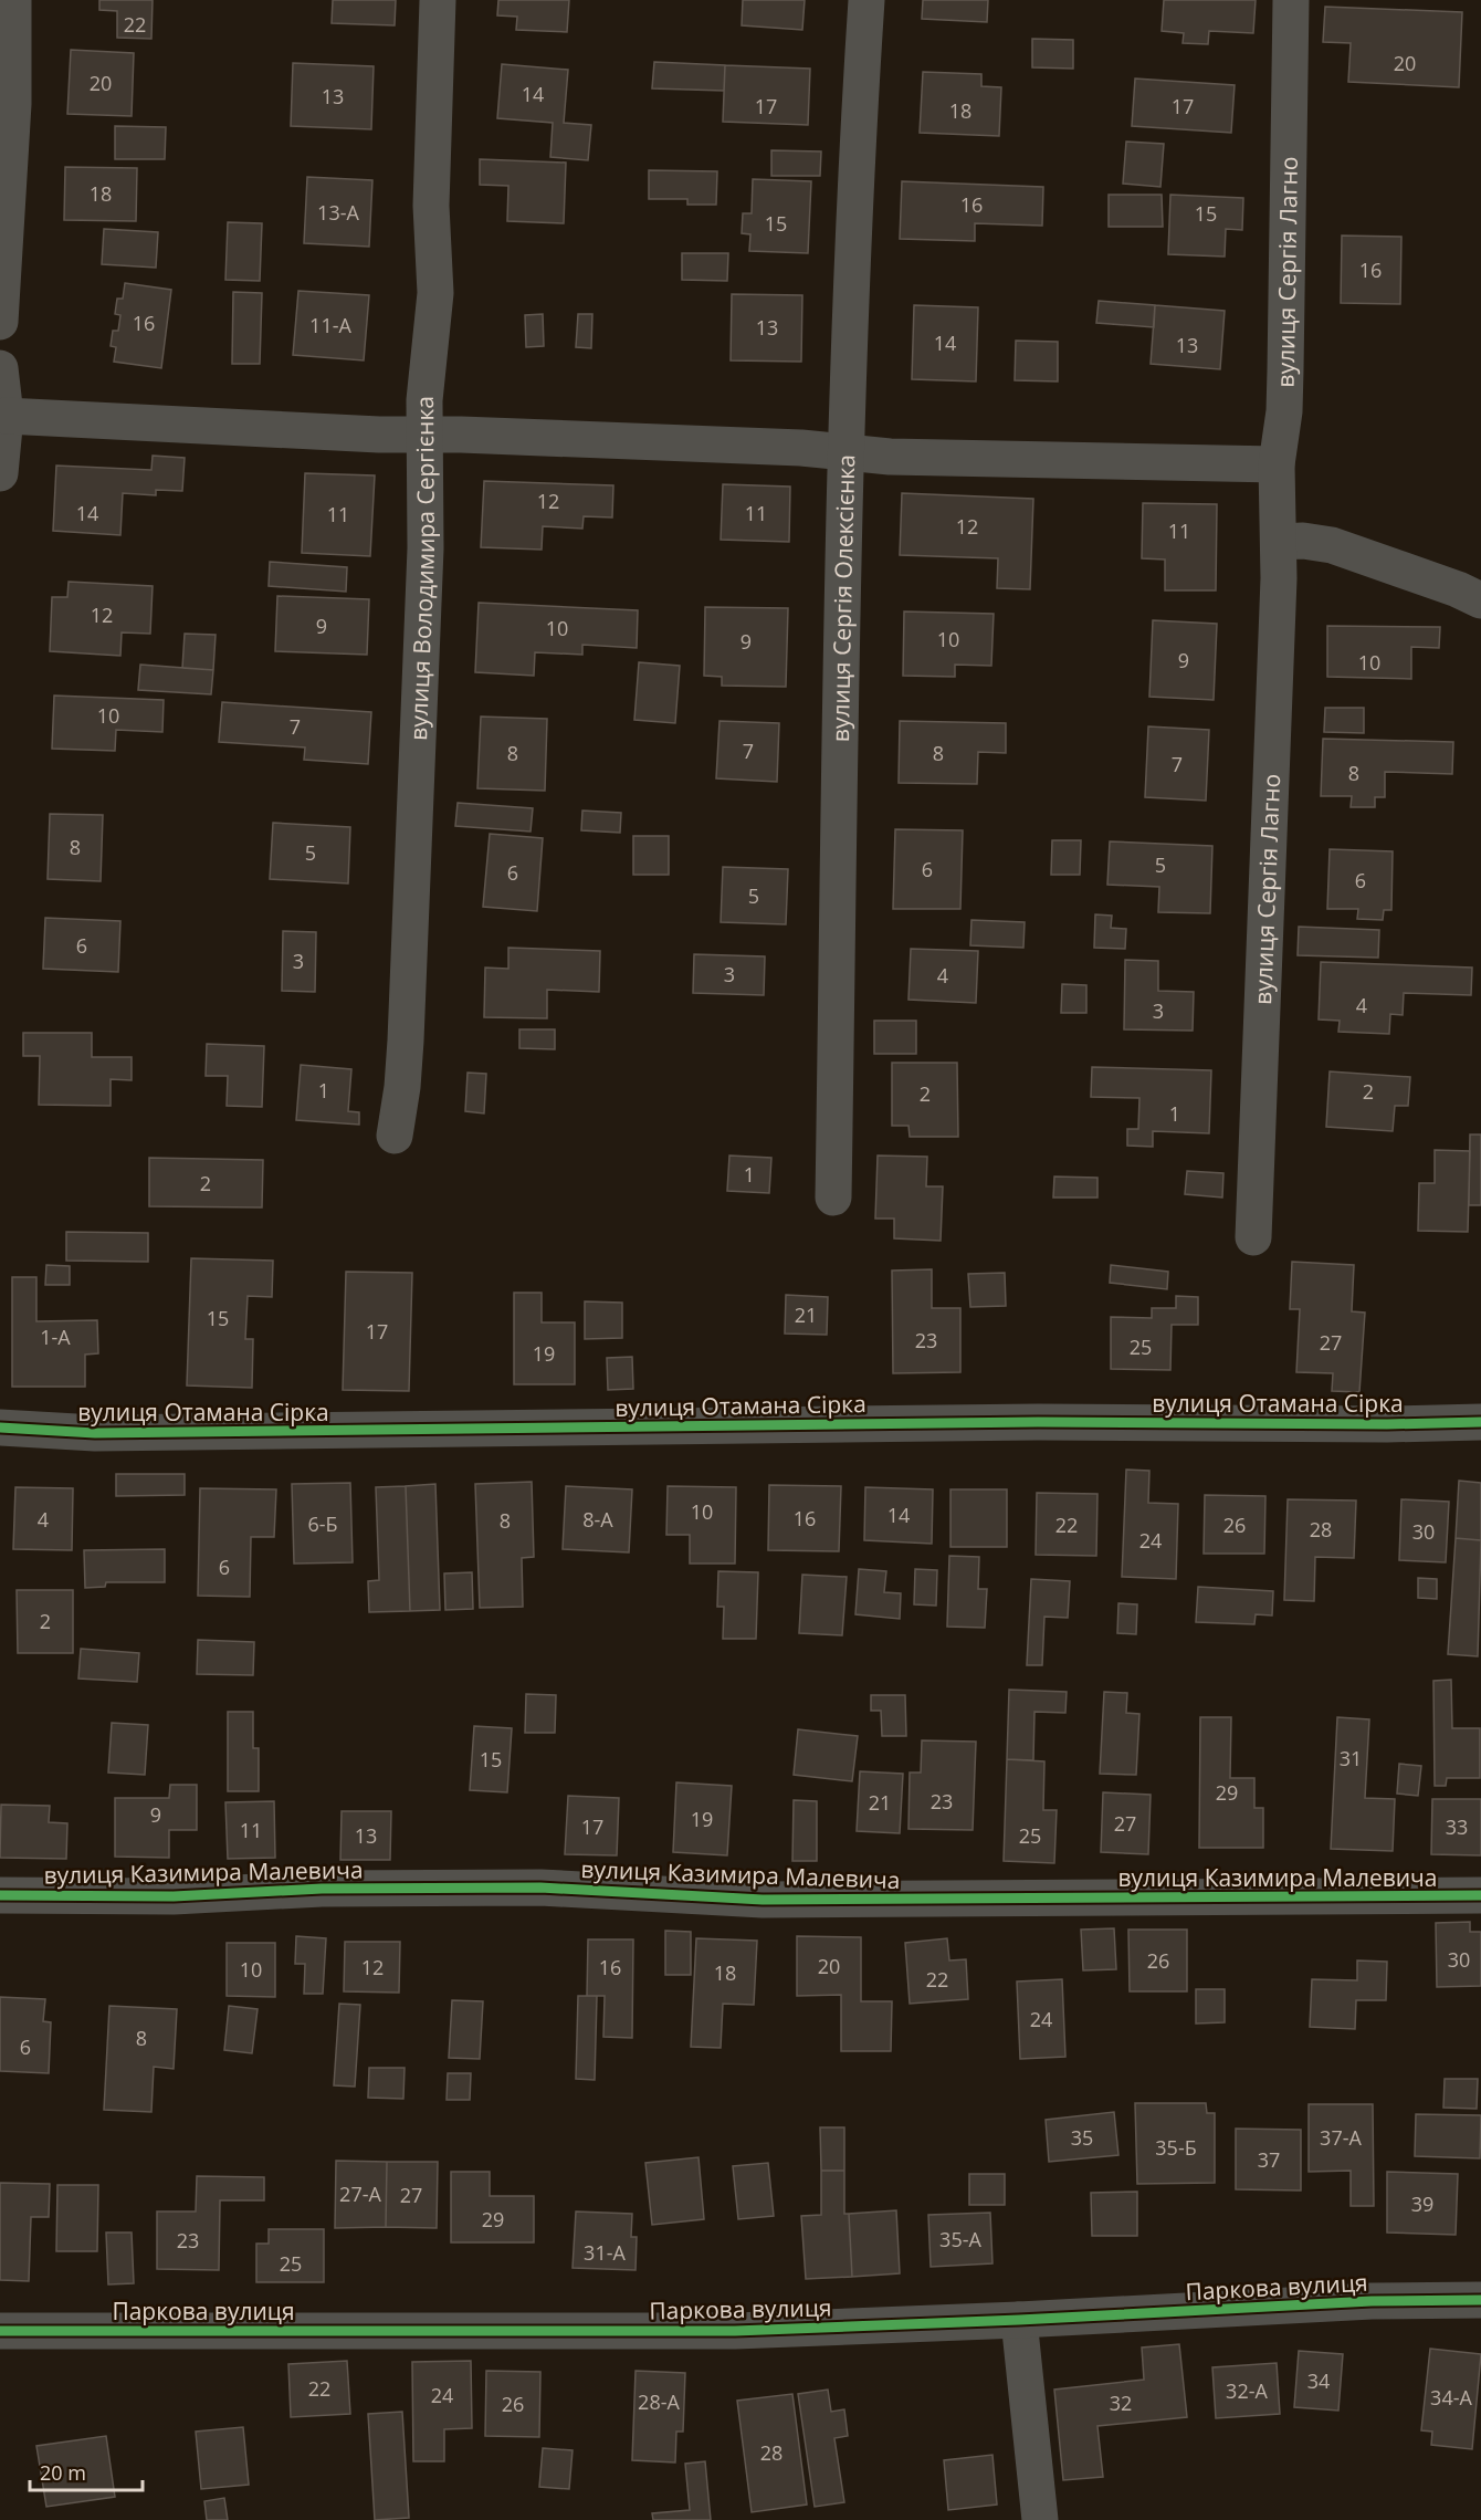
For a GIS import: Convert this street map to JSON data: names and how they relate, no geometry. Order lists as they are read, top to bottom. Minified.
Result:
{"streets":{"street":["вулиця Сергія Лагно","вулиця Володимира Сергієнка","вулиця Сергія Олексієнка","вулиця Отамана Сірка","вулиця Казимира Малевича","Паркова вулиця"]},"house_numbers":["22","20","20","14","13","17","17","18","18","16","13-А","15","15","16","16","11-А","13","14","13","12","14","11","11","12","11","12","9","10","10","9","9","10","10","7","7","8","8","7","8","8","5","5","6","6","6","5","6","3","3","4","4","3","1","2","2","1","1","2","21","15","17","1-А","23","27","25","19","10","14","16","4","8-А","8","6-Б","22","26","28","30","24","6","2","31","15","29","23","21","9","19","27","17","33","11","13","25","30","26","20","12","16","10","18","22","24","8","6","35","37-А","35-Б","37","27-А","27","39","29","35-А","23","31-А","25","34","22","32-А","24","34-А","28-А","32","26","28"],"scale_bar":"20 m"}
